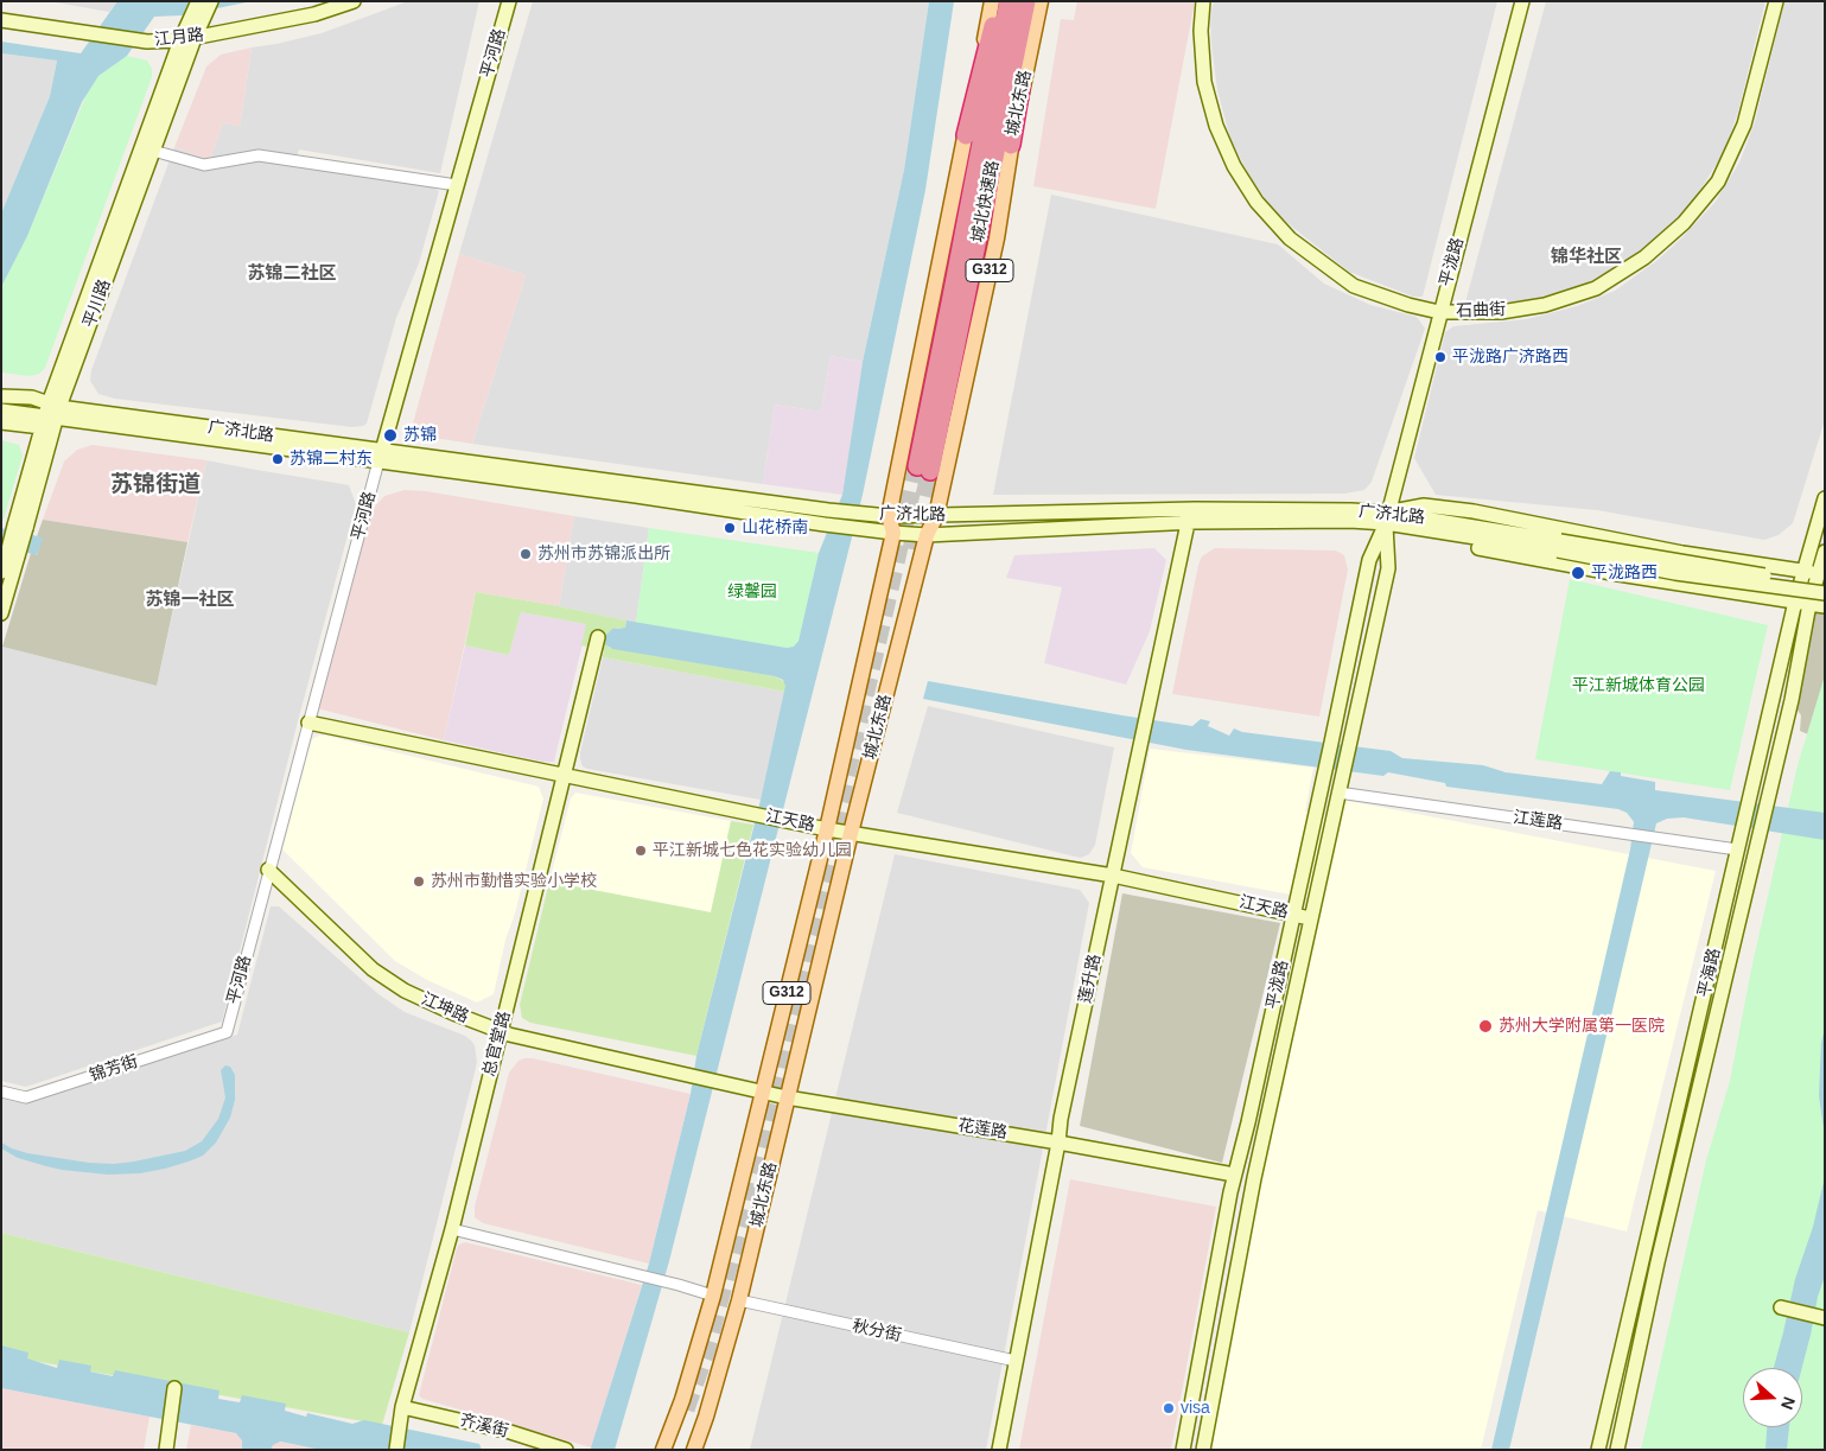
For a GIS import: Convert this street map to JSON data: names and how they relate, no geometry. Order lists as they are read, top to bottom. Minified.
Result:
{"streets":{"highway":["城北快速路"],"main road":["城北东路","G312"],"street":["江月路","平河路","平泷路","平川路","石曲街","广济北路","江天路","江莲路","平海路","莲升路","江坤路","总官堂路","锦芳街","花莲路","秋分街","齐溪街"]},"crossings":[["江月路","平川路"],["平河路","广济北路"],["平河路","江天路"],["平河路","江坤路"],["平河路","锦芳街"],["城北东路","广济北路"],["城北东路","江天路"],["城北东路","花莲路"],["城北东路","秋分街"],["平泷路","石曲街"],["平泷路","广济北路"],["平泷路","江天路"],["平泷路","江莲路"],["平泷路","花莲路"],["平川路","广济北路"],["广济北路","平海路"],["广济北路","莲升路"],["江天路","莲升路"],["江天路","总官堂路"],["江莲路","平海路"],["莲升路","花莲路"],["莲升路","秋分街"],["江坤路","总官堂路"],["江坤路","花莲路"],["总官堂路","齐溪街"]],"districts":["锦华社区","苏锦二社区","苏锦街道","苏锦一社区"],"parks":["绿馨园","平江新城体育公园"],"places":["平泷路广济路西","苏锦","苏锦二村东","山花桥南","苏州市苏锦派出所","平泷路西","平江新城七色花实验幼儿园","苏州市勤惜实验小学校","苏州大学附属第一医院","visa"],"north":"right"}
